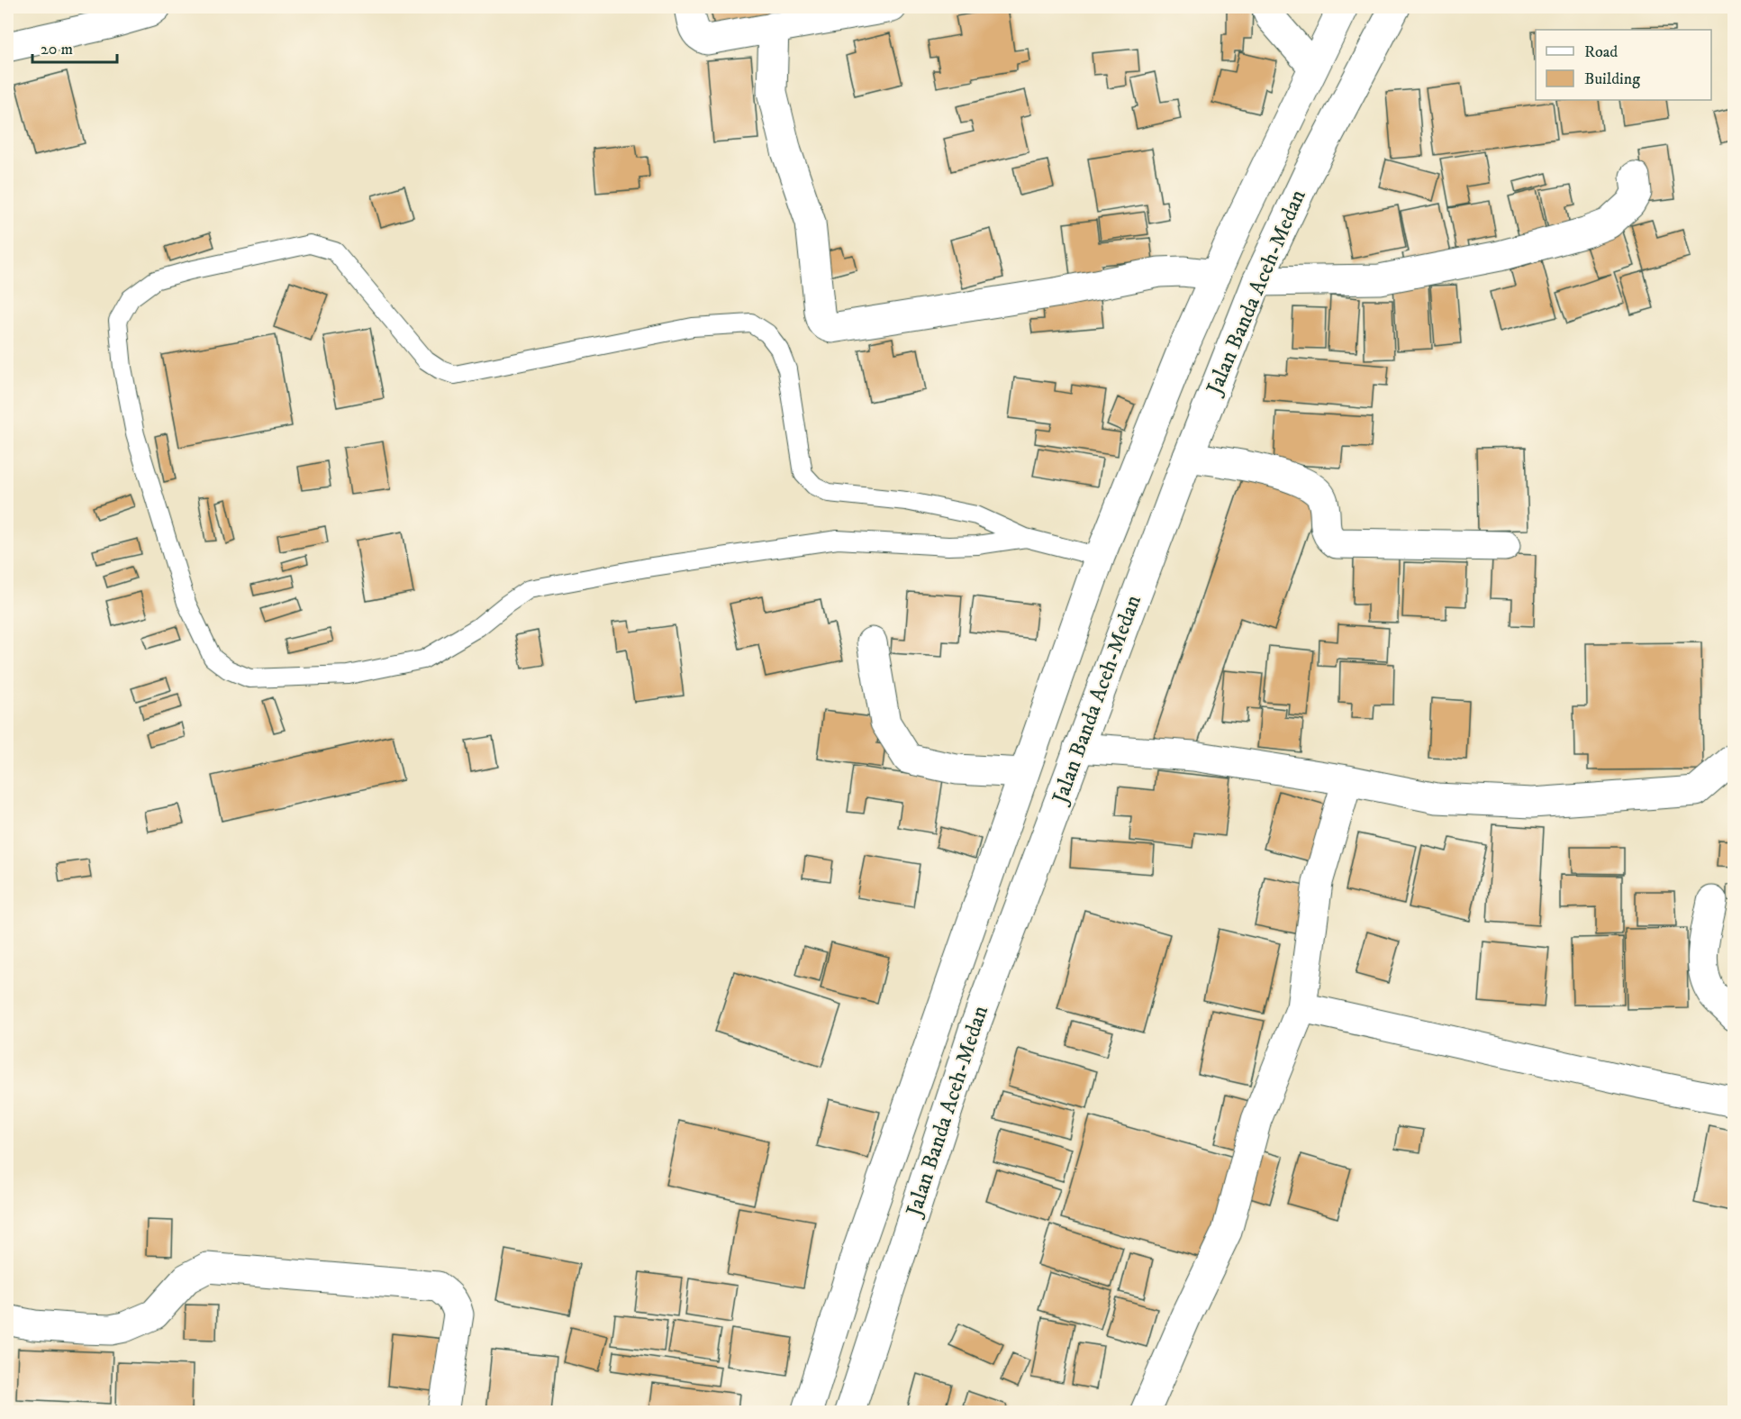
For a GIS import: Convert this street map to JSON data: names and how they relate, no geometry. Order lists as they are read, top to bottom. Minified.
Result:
{"streets":{"main road":["Jalan Banda Aceh-Medan"]},"legend":["Road","Building"],"scale_bar":"20 m"}
